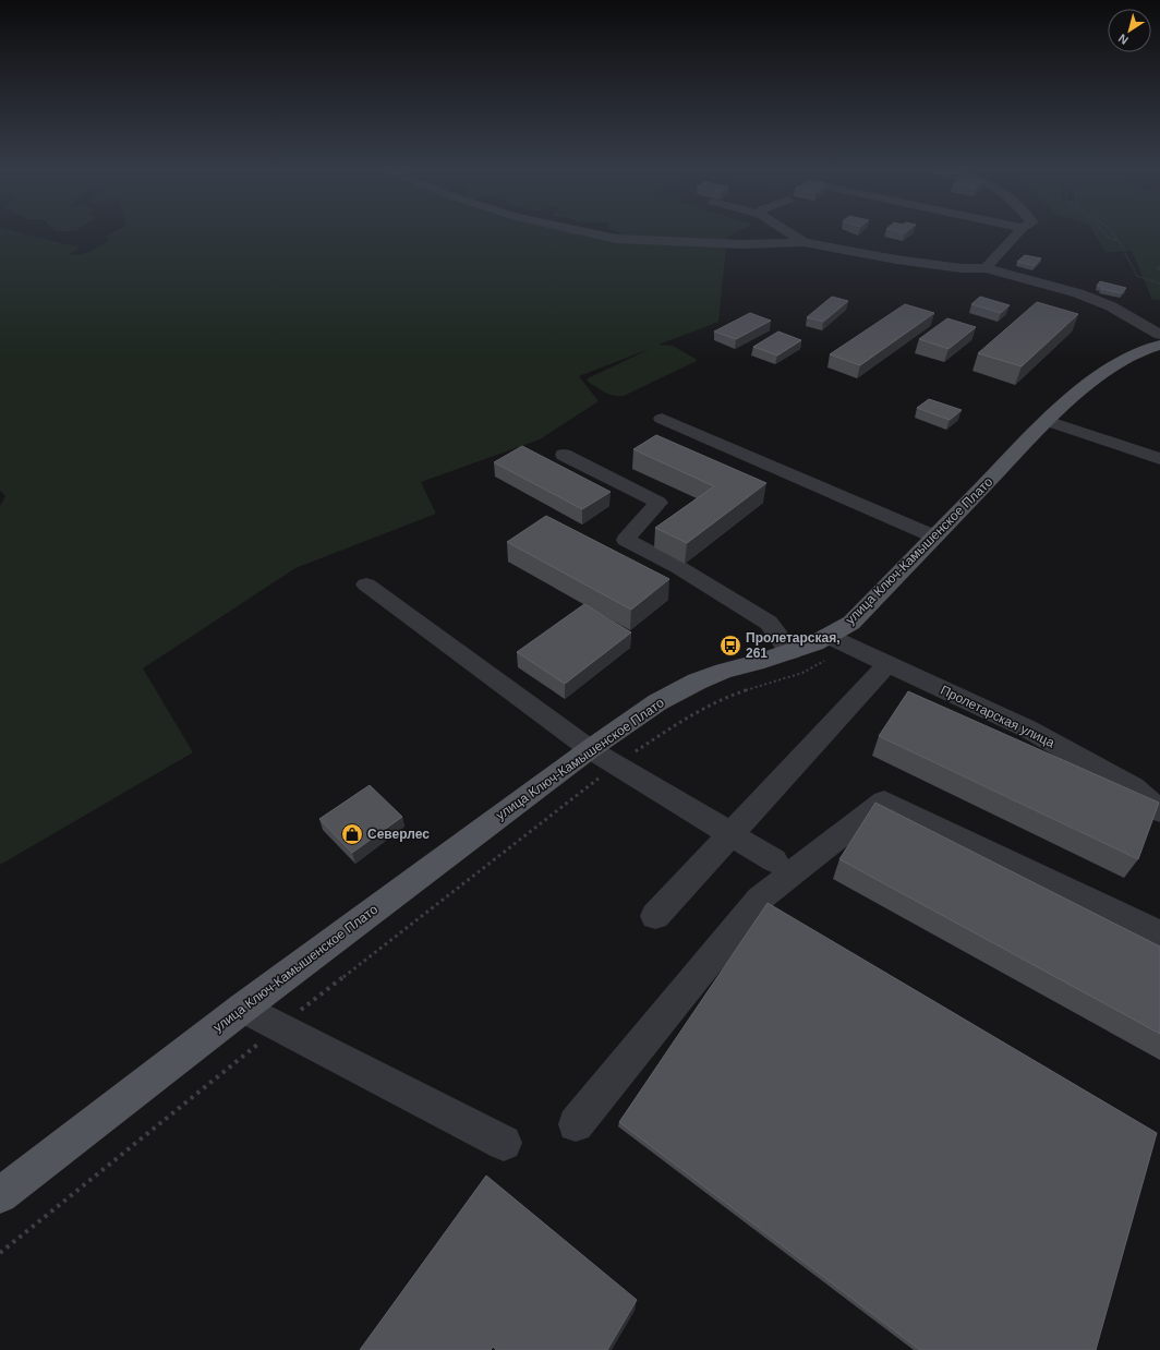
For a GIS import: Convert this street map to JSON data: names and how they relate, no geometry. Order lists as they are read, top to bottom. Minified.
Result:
{"streets":{"main road":["улица Ключ-Камышенское Плато"],"street":["Пролетарская улица"]},"crossings":[["улица Ключ-Камышенское Плато","Пролетарская улица"]],"places":{"bus stop":["Пролетарская, 261"],"shop":["Северлес"]},"north":"bottom left"}
